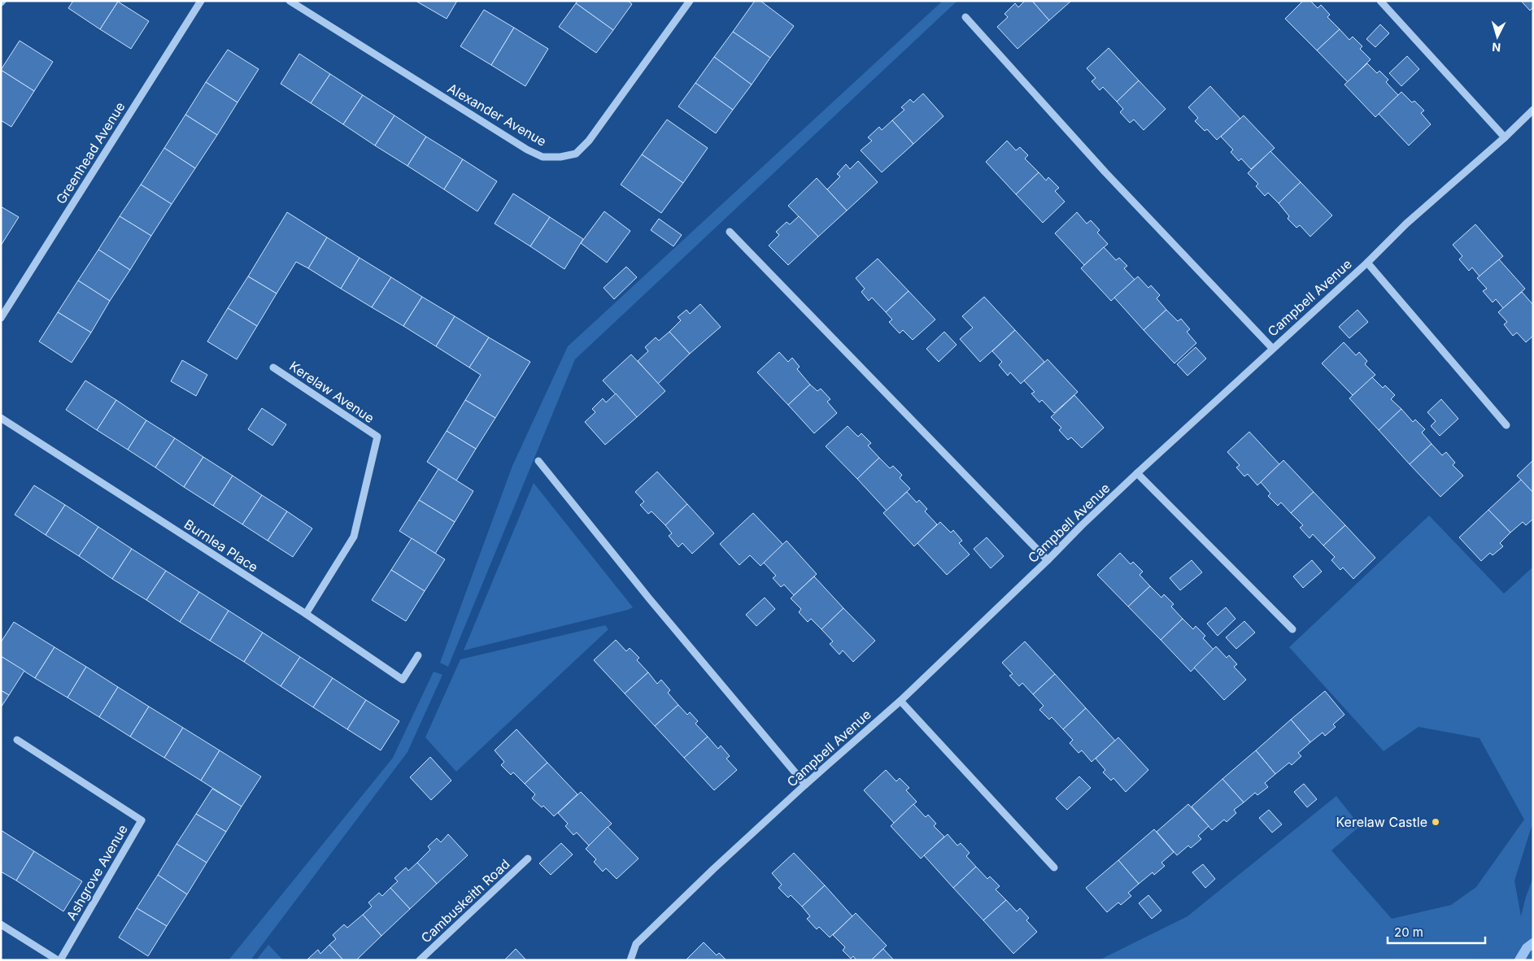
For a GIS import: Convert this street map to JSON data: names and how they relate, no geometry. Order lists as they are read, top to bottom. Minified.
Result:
{"streets":{"street":["Alexander Avenue","Greenhead Avenue","Campbell Avenue","Kerelaw Avenue","Burnlea Place","Ashgrove Avenue","Cambuskeith Road"]},"crossings":[["Kerelaw Avenue","Burnlea Place"]],"places":["Kerelaw Castle"],"scale_bar":"20 m","north":"bottom"}
